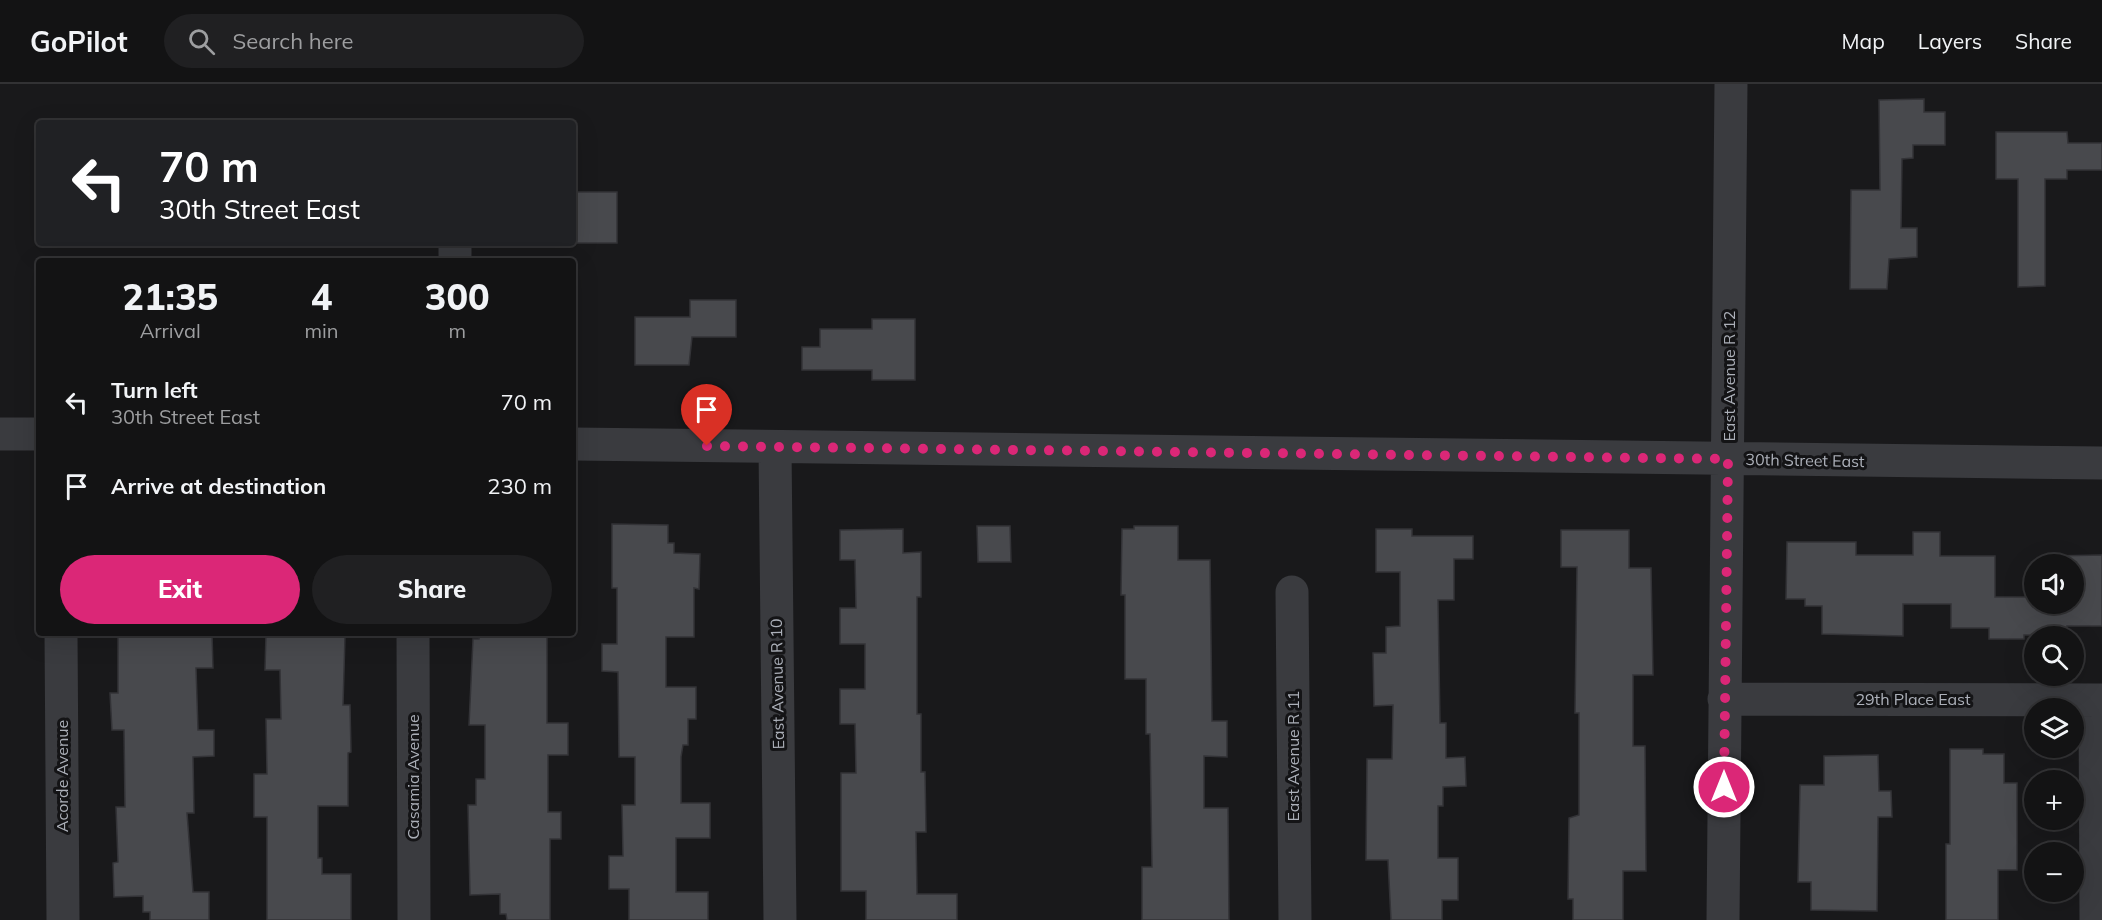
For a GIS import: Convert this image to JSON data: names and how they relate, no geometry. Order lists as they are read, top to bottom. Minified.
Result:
{"streets":{"street":["East Avenue R 12","30th Street East","East Avenue R 10","29th Place East","East Avenue R 11","Acorde Avenue","Casamia Avenue"]},"crossings":[["East Avenue R 12","30th Street East"],["East Avenue R 12","29th Place East"],["30th Street East","East Avenue R 10"]],"page":{"header":"GoPilot","search":"Search here","nav":["Map","Layers","Share"],"turn":["70 m","30th Street East"],"eta":["21:35","Arrival","4","min","300","m"],"list":[{"name":"Turn left","note":"30th Street East","value":"70 m"},{"name":"Arrive at destination","value":"230 m"}],"buttons":["Exit","Share"],"map_buttons":["+","−"]}}
